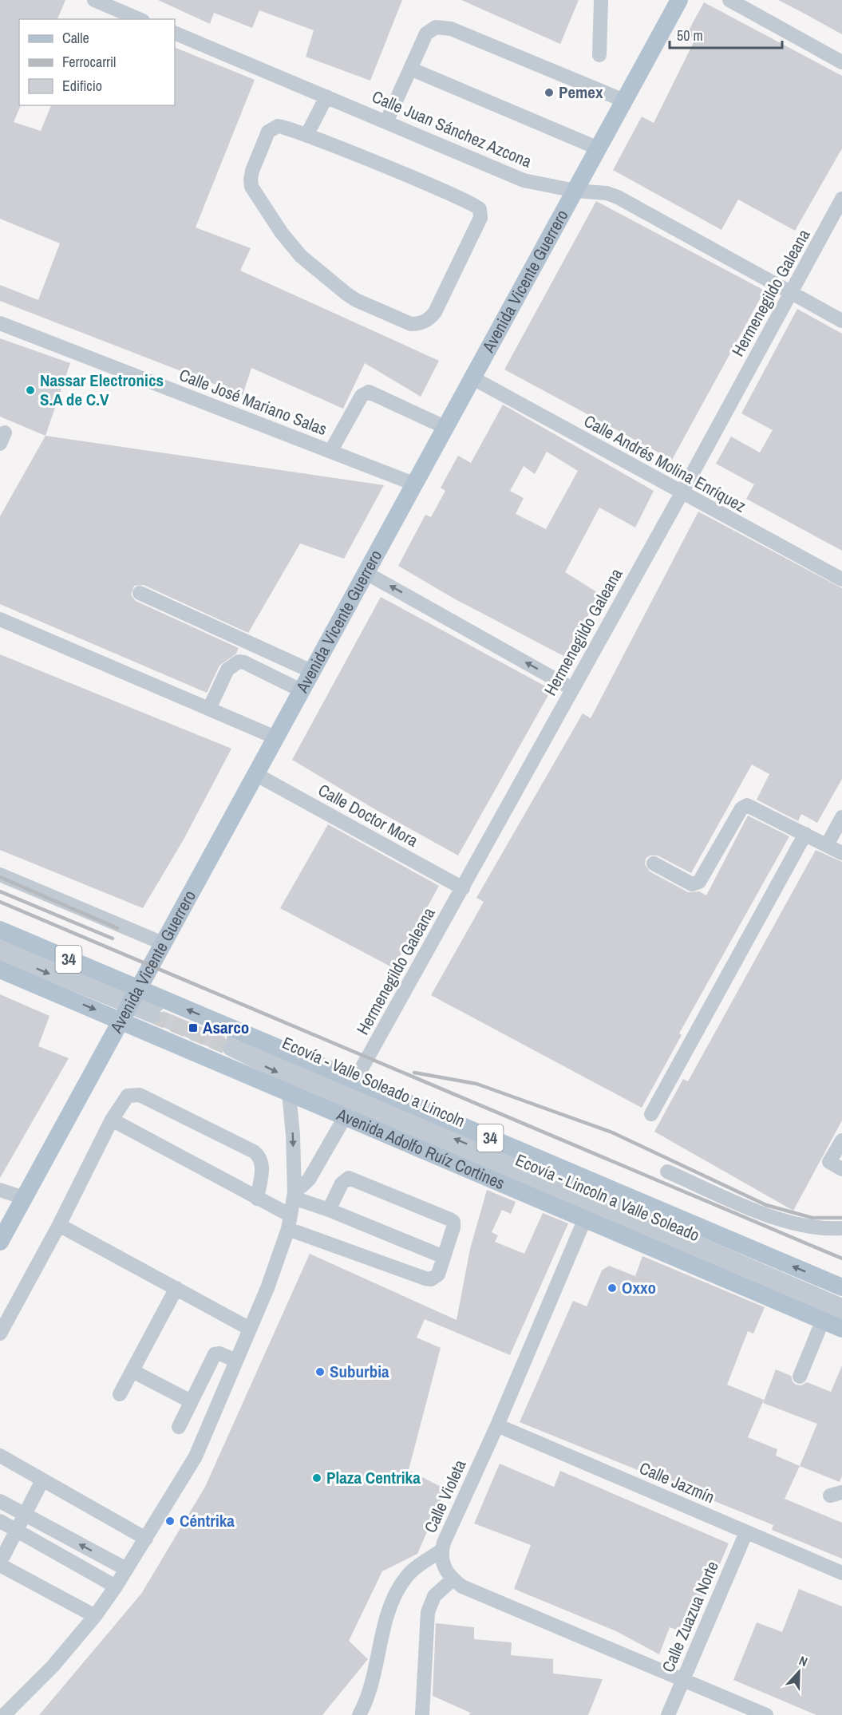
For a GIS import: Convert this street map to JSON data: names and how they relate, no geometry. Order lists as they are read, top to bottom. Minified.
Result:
{"streets":{"main road":["Avenida Vicente Guerrero","34","Avenida Adolfo Ruíz Cortines"],"street":["Calle Juan Sánchez Azcona","Hermenegildo Galeana","Calle José Mariano Salas","Calle Andrés Molina Enríquez","Calle Doctor Mora","Ecovía - Valle Soleado a Lincoln","Ecovía - Lincoln a Valle Soleado","Calle Jazmín","Calle Violeta","Calle Zuazua Norte"]},"crossings":[["Calle Juan Sánchez Azcona","Avenida Vicente Guerrero"],["Calle Juan Sánchez Azcona","Hermenegildo Galeana"],["Avenida Vicente Guerrero","Calle José Mariano Salas"],["Avenida Vicente Guerrero","Calle Andrés Molina Enríquez"],["Avenida Vicente Guerrero","Calle Doctor Mora"],["Avenida Vicente Guerrero","Avenida Adolfo Ruíz Cortines"],["Hermenegildo Galeana","Calle Andrés Molina Enríquez"],["Hermenegildo Galeana","Calle Doctor Mora"],["Hermenegildo Galeana","Avenida Adolfo Ruíz Cortines"],["Ecovía - Valle Soleado a Lincoln","Ecovía - Lincoln a Valle Soleado"],["Avenida Adolfo Ruíz Cortines","Calle Violeta"],["Calle Jazmín","Calle Violeta"],["Calle Jazmín","Calle Zuazua Norte"]],"places":{"other":["Pemex","Nassar Electronics S.A de C.V","Oxxo","Suburbia","Plaza Centrika","Céntrika"],"transit":["Asarco"]},"legend":["Calle","Ferrocarril","Edificio"],"scale_bar":"50 m","north":"top"}
